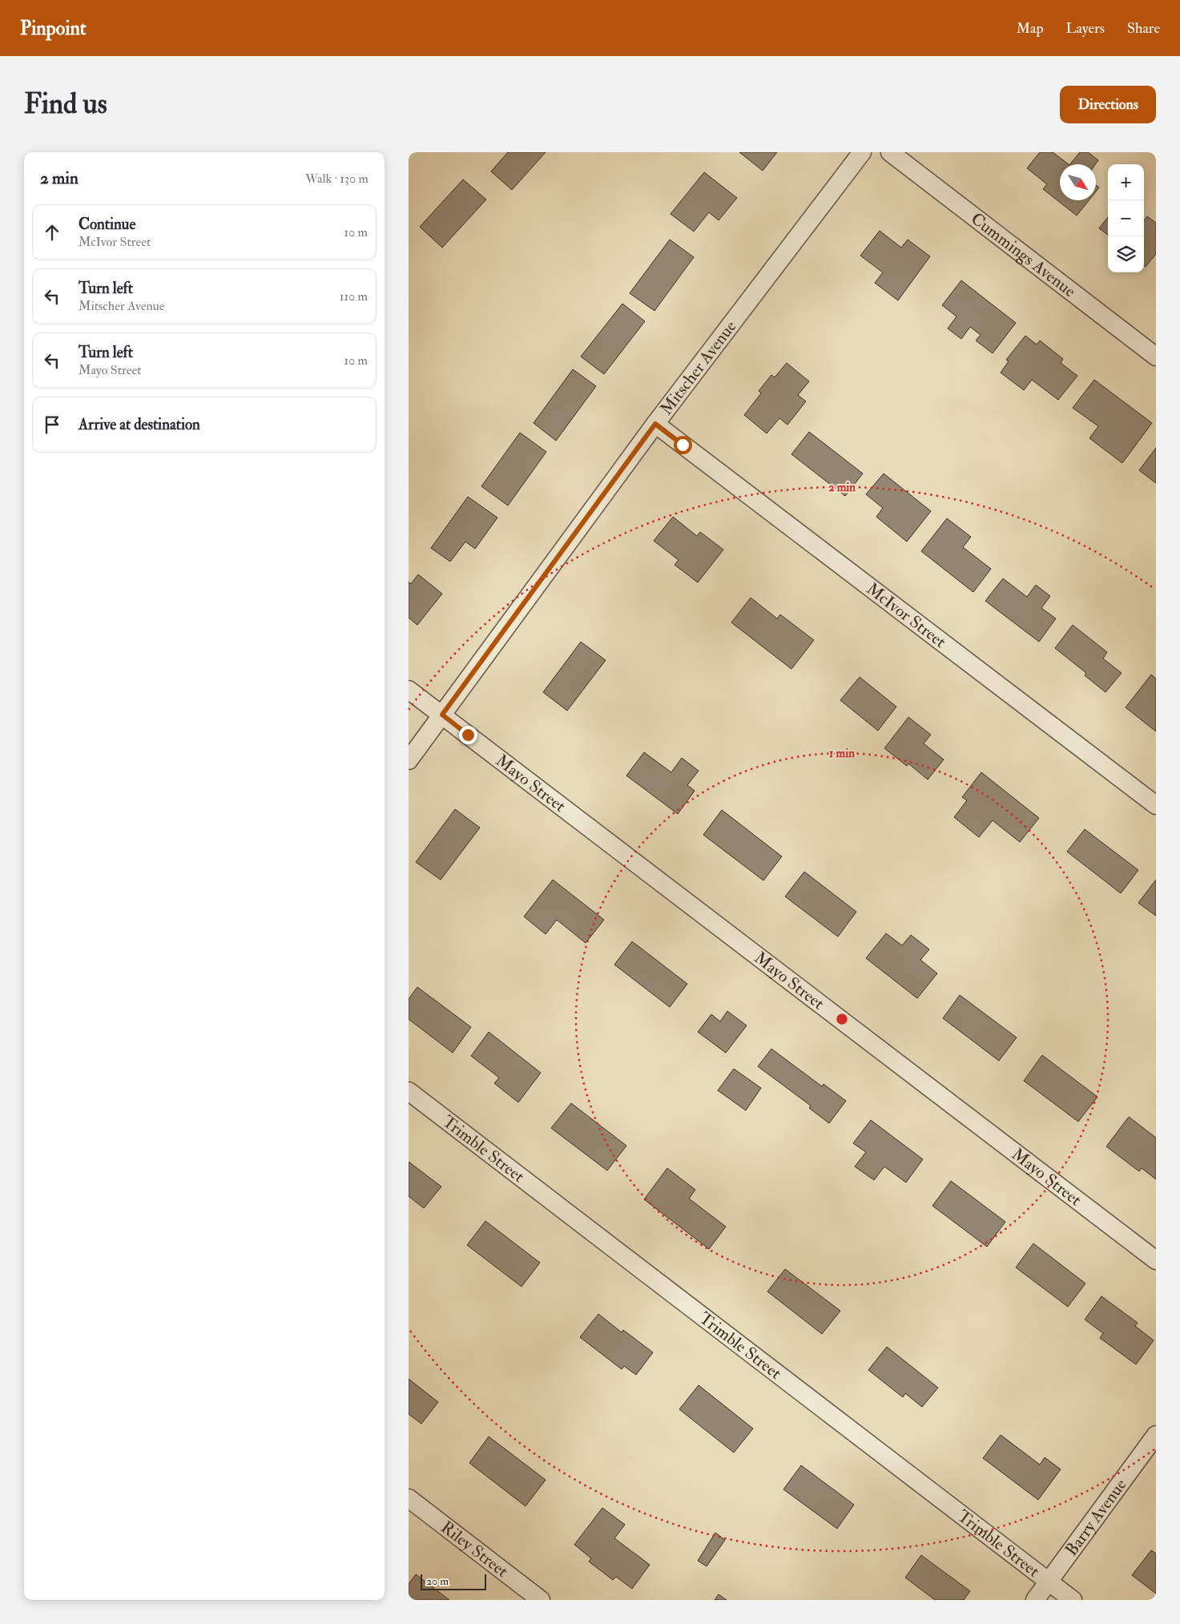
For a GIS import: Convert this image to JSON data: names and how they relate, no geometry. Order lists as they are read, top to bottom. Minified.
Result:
{"streets":{"street":["Cummings Avenue","Mitscher Avenue","McIvor Street","Mayo Street","Trimble Street","Barry Avenue","Riley Street"]},"crossings":[["Mitscher Avenue","McIvor Street"],["Mitscher Avenue","Mayo Street"],["Trimble Street","Barry Avenue"]],"scale_bar":"20 m","north":"bottom right","page":{"header":"Pinpoint","nav":["Map","Layers","Share"],"buttons":"Directions","title":"Find us","heading":["2 min","Walk · 130 m"],"map_buttons":["+","−"],"list":[["Continue","McIvor Street","10 m"],["Turn left","Mitscher Avenue","110 m"],["Turn left","Mayo Street","10 m"],"Arrive at destination"],"scale":"20 m"},"rings":["2 min","1 min"]}
